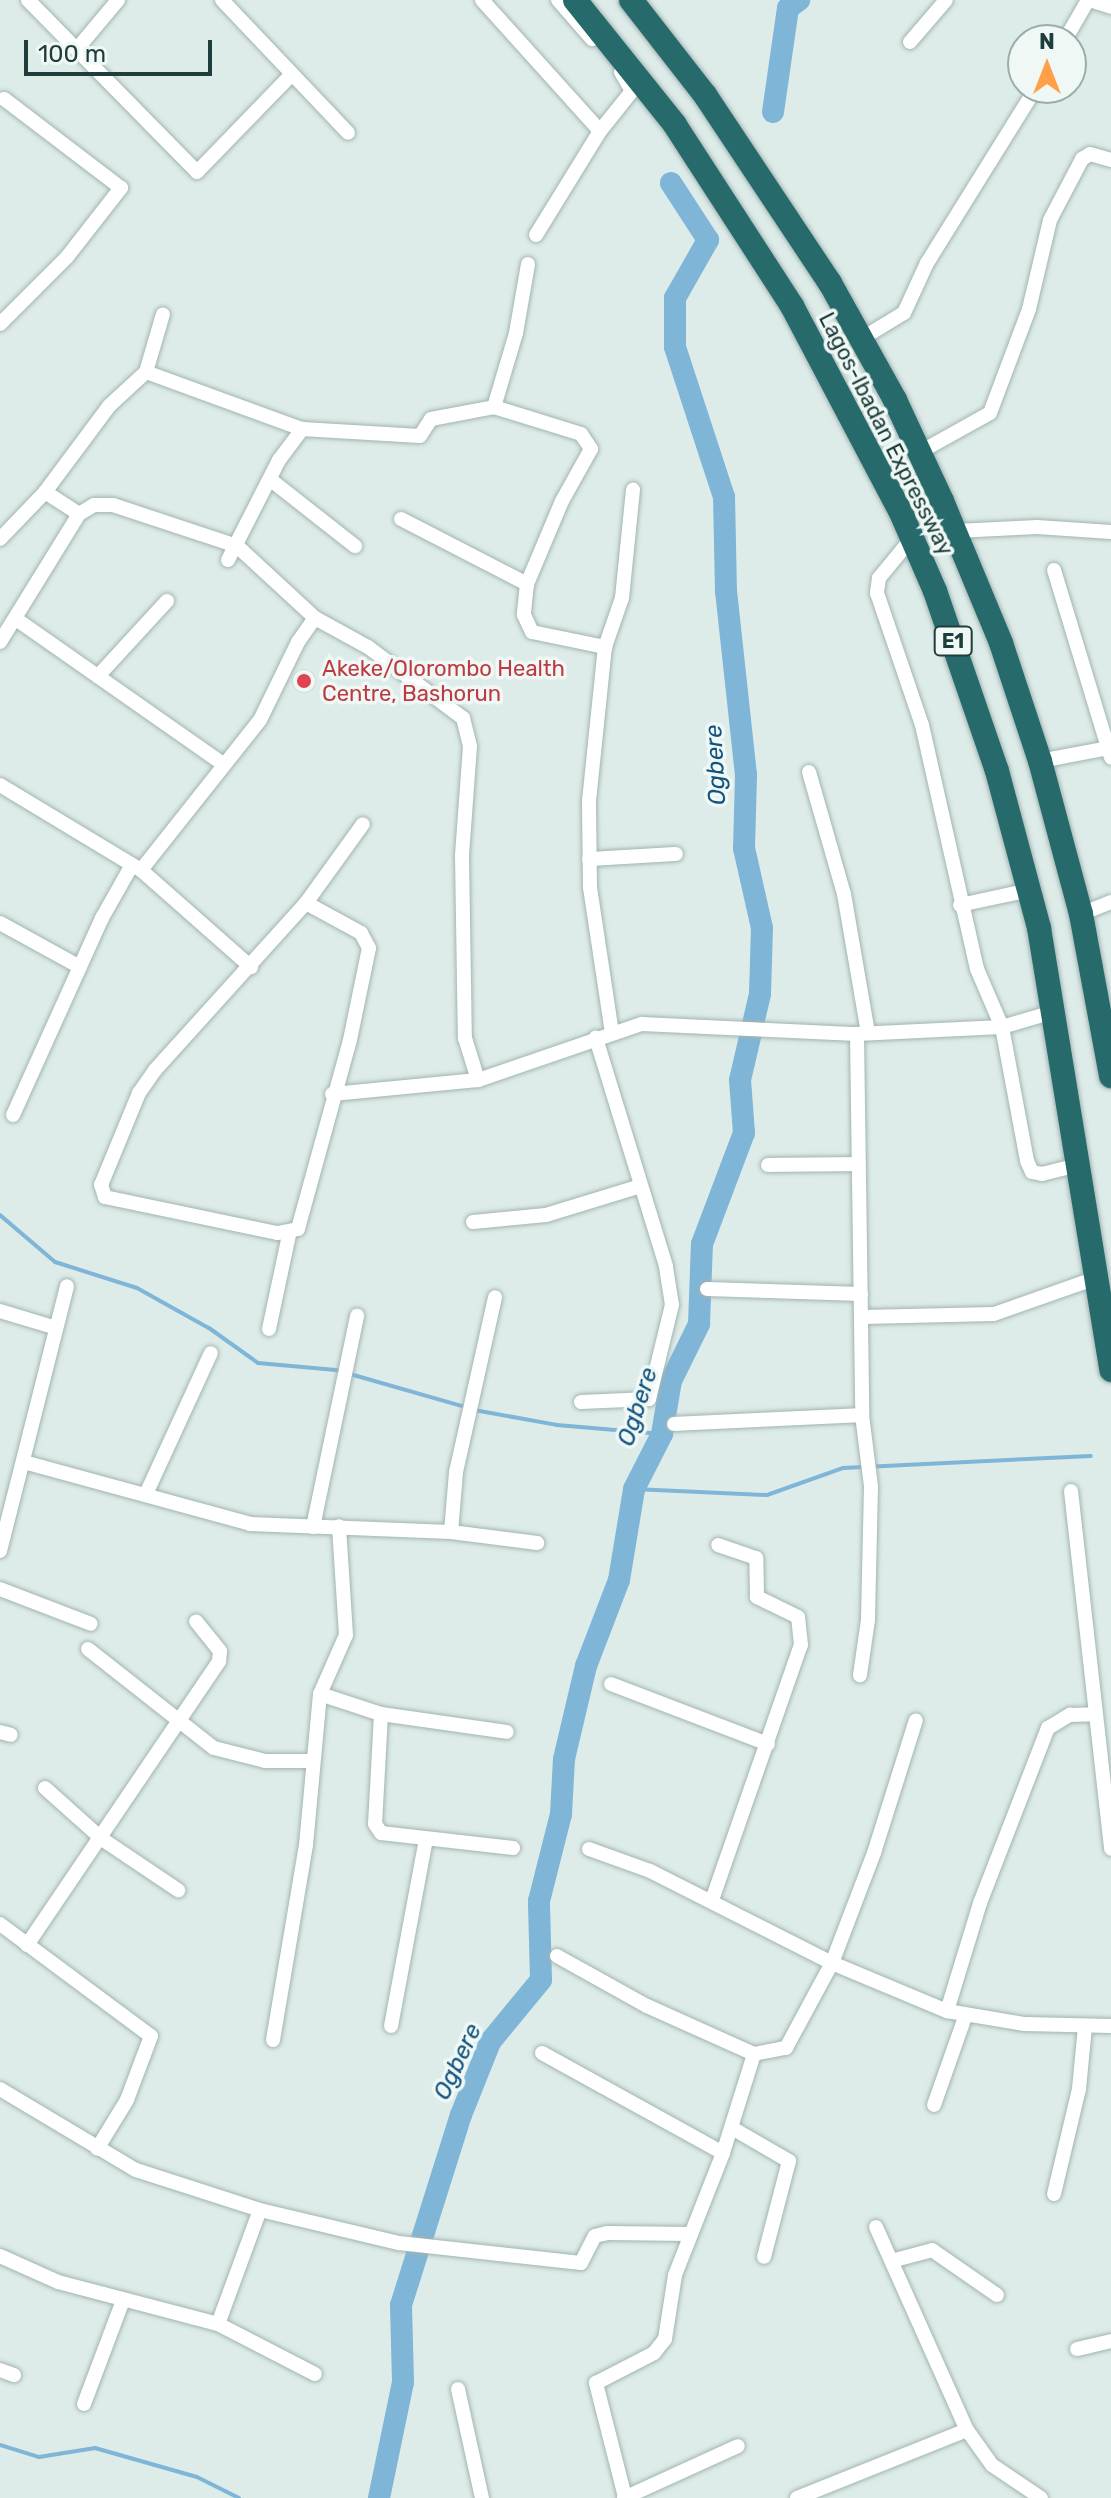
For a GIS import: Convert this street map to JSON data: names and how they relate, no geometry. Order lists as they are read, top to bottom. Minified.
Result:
{"streets":{"highway":["Lagos-Ibadan Expressway","E1"]},"water":["Ogbere"],"places":["Akeke/Olorombo Health Centre, Bashorun"],"scale_bar":"100 m","north":"top"}
